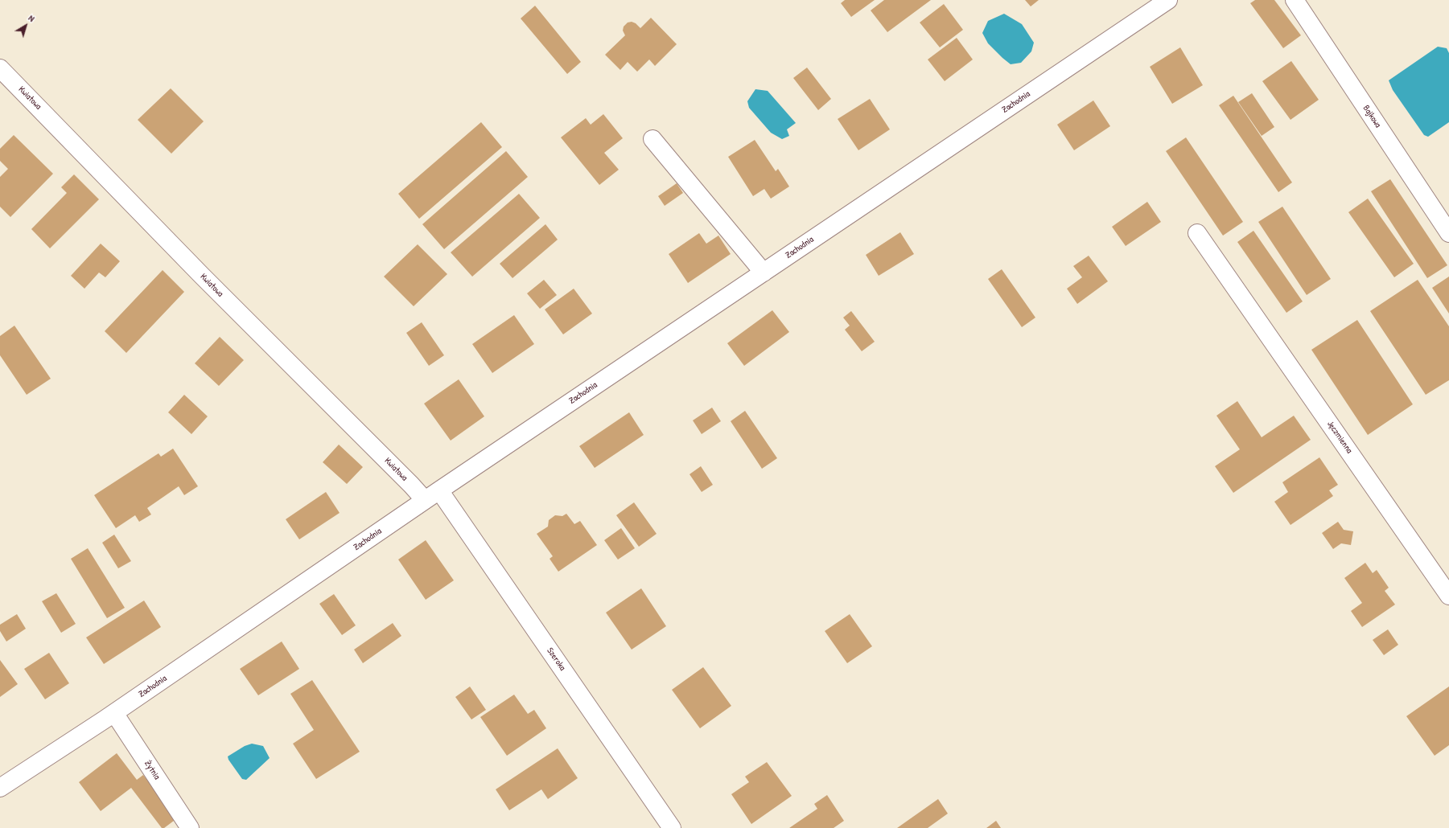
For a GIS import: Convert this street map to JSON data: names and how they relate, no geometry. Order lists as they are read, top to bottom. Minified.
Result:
{"streets":{"street":["Kwiatowa","Zachodnia","Bajkowa","Jęczmienna","Szeroka","Żytnia"]},"crossings":[["Kwiatowa","Zachodnia"],["Zachodnia","Szeroka"],["Zachodnia","Żytnia"]],"north":"top right"}
